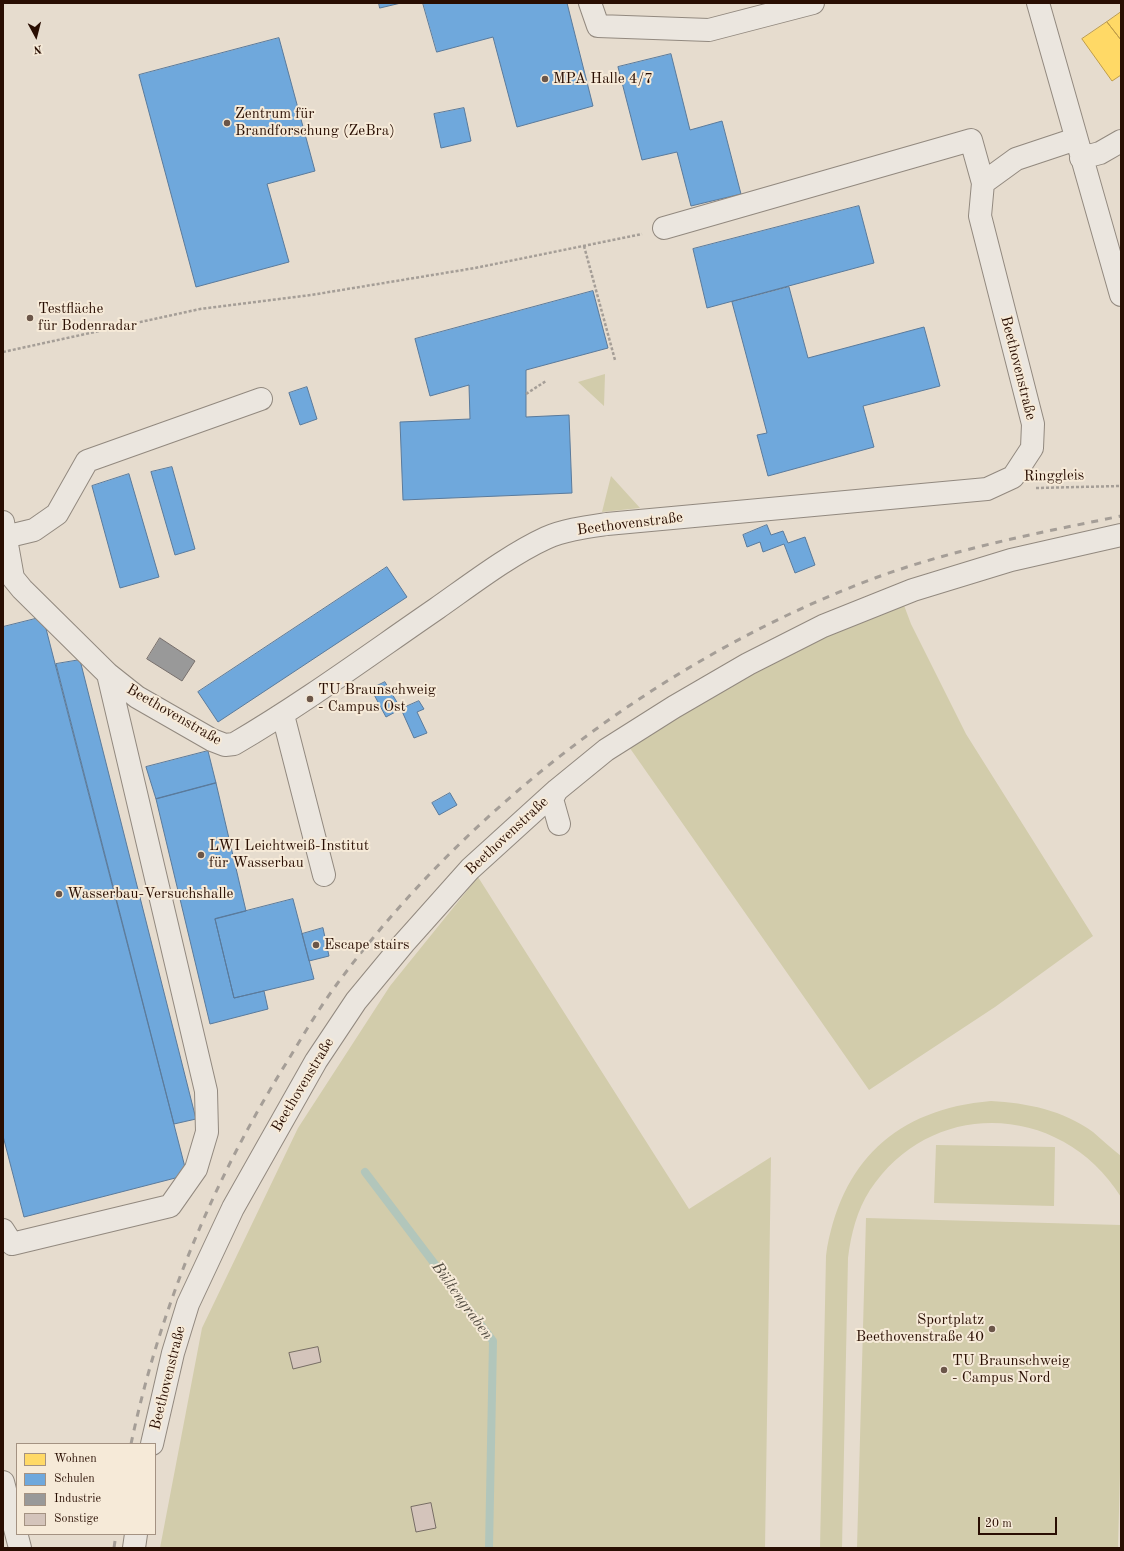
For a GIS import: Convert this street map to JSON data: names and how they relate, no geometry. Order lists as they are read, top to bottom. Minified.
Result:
{"streets":{"street":["Beethovenstraße"],"path":["Ringgleis"]},"water":["Bültengraben"],"places":["MPA Halle 4/7","Zentrum für Brandforschung (ZeBra)","Testfläche für Bodenradar","TU Braunschweig - Campus Ost","LWI Leichtweiß-Institut für Wasserbau","Wasserbau-Versuchshalle","Escape stairs","Sportplatz Beethovenstraße 40","TU Braunschweig - Campus Nord"],"legend":["Wohnen","Schulen","Industrie","Sonstige"],"scale_bar":"20 m","north":"bottom"}
